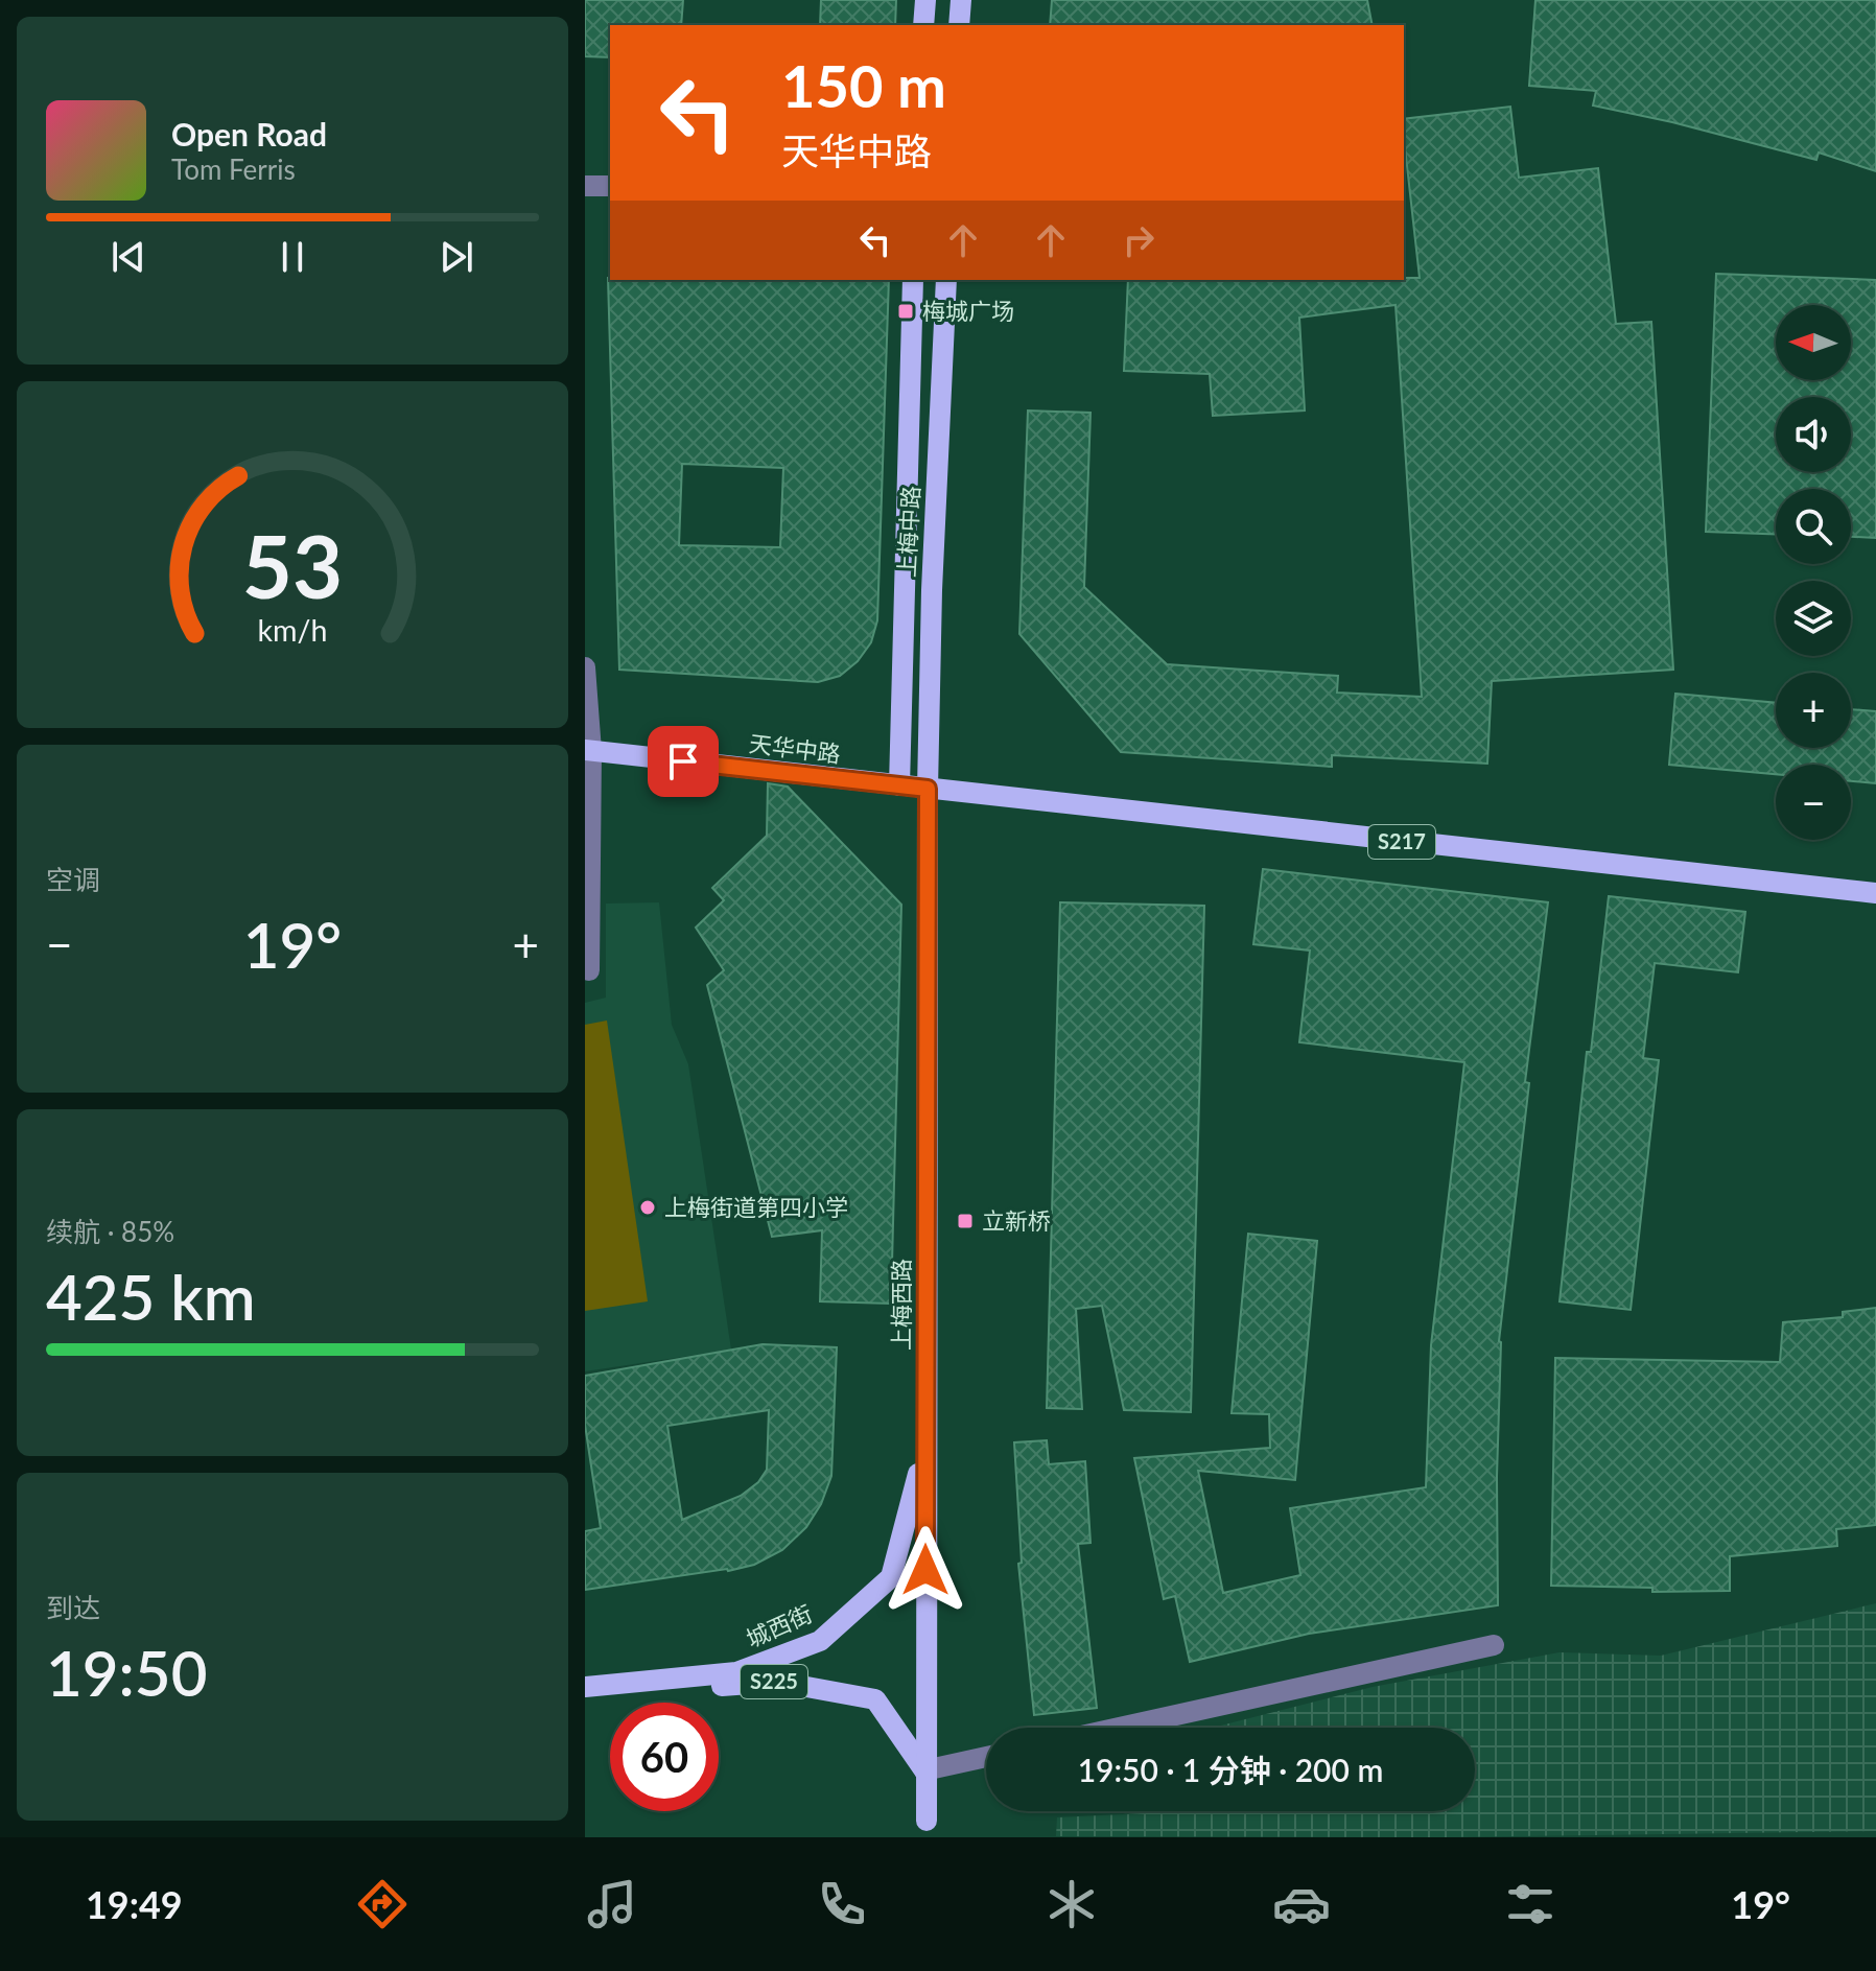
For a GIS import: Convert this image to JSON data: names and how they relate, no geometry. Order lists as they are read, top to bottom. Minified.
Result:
{"streets":{"main road":["上梅中路","天华中路","S217","上梅西路","城西街","S225"]},"crossings":[["上梅中路","天华中路"],["上梅中路","S217"],["上梅中路","上梅西路"],["天华中路","S217"],["天华中路","上梅西路"],["S217","上梅西路"],["上梅西路","城西街"]],"places":{"transit":["梅城广场","立新桥"],"other":["上梅街道第四小学"]},"north":"left","page":{"turn":["150 m","天华中路"],"song":["Open Road","Tom Ferris"],"map_buttons":["+","−"],"tile":["空调",["续航 · 85%","425 km"],["到达","19:50"]],"heat":["−","19°","+"],"limit":"60","trip":"19:50 · 1 分钟 · 200 m","tabs":["19:49","19°"],"gauge":["53","km/h"]}}
